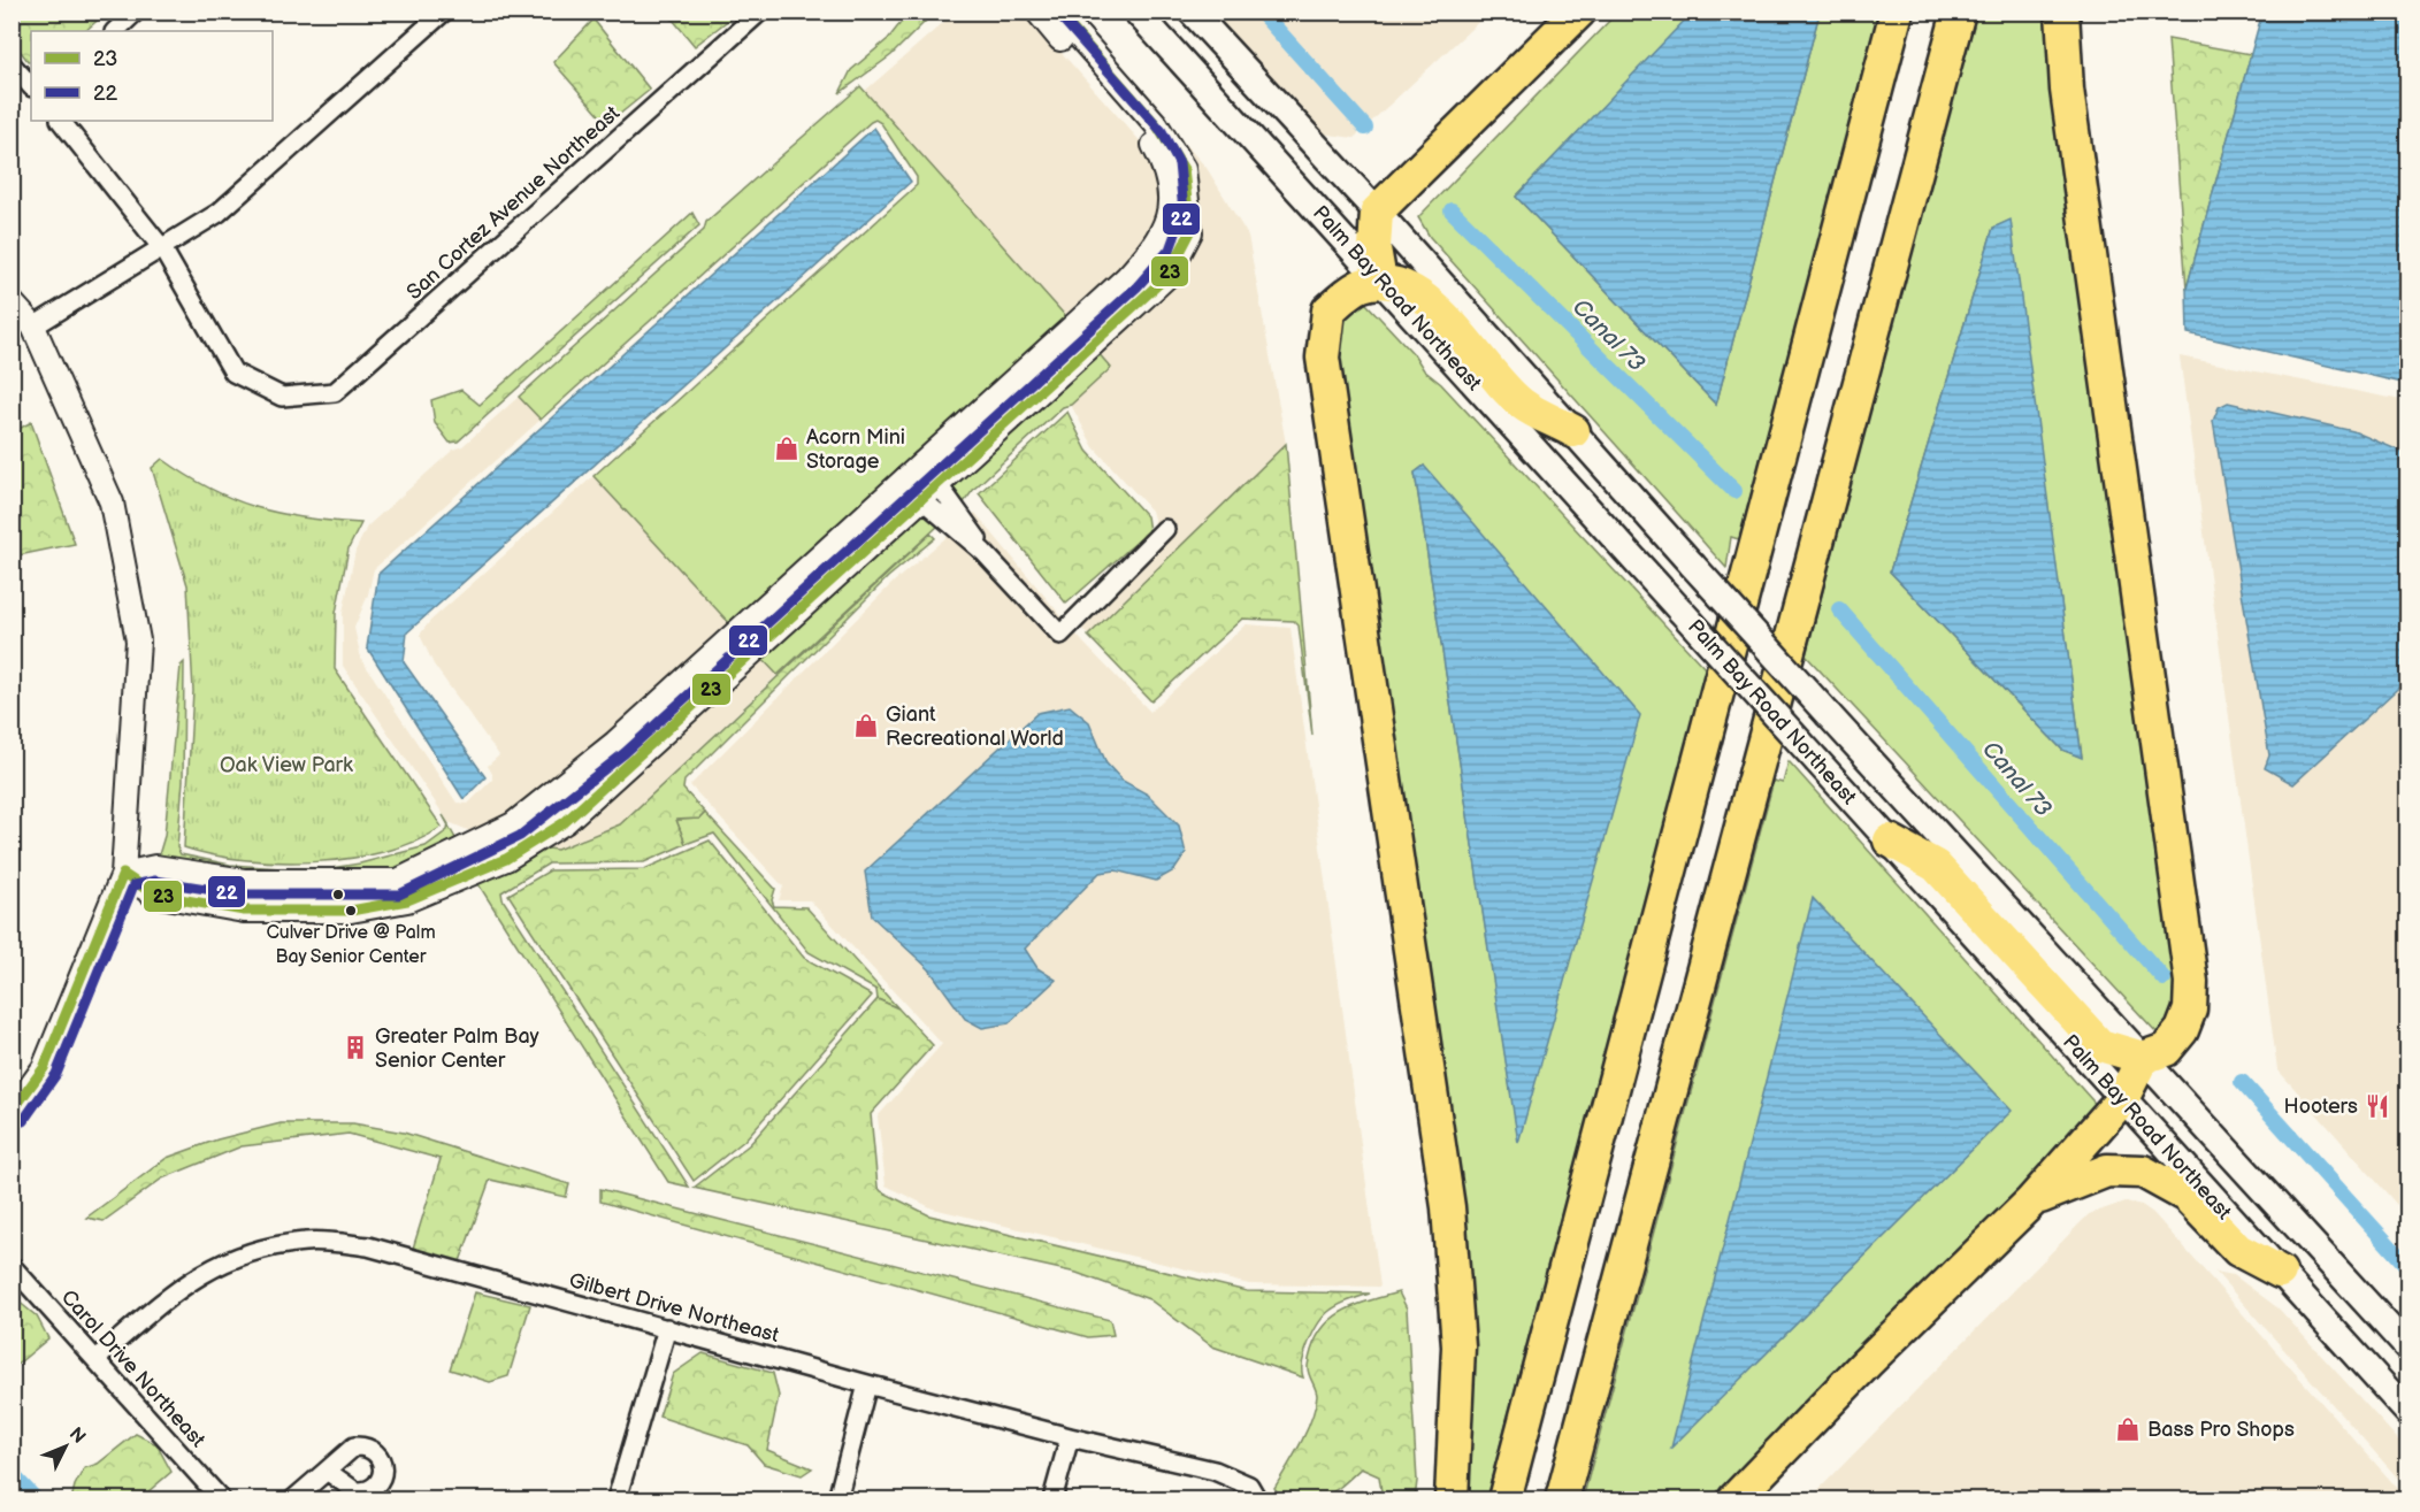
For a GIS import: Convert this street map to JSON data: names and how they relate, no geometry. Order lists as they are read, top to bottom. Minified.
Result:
{"streets":{"main road":["Palm Bay Road Northeast"],"street":["San Cortez Avenue Northeast","Gilbert Drive Northeast","Carol Drive Northeast"]},"crossings":[["Gilbert Drive Northeast","Carol Drive Northeast"]],"water":["Canal 73"],"parks":["Oak View Park"],"places":{"shop":["Acorn Mini Storage","Giant Recreational World","Bass Pro Shops"],"other":["Culver Drive @ Palm Bay Senior Center"],"building":["Greater Palm Bay Senior Center"],"restaurant":["Hooters"]},"lines":["transit line 23","transit line 22"],"legend":["23","22"],"north":"top right"}
